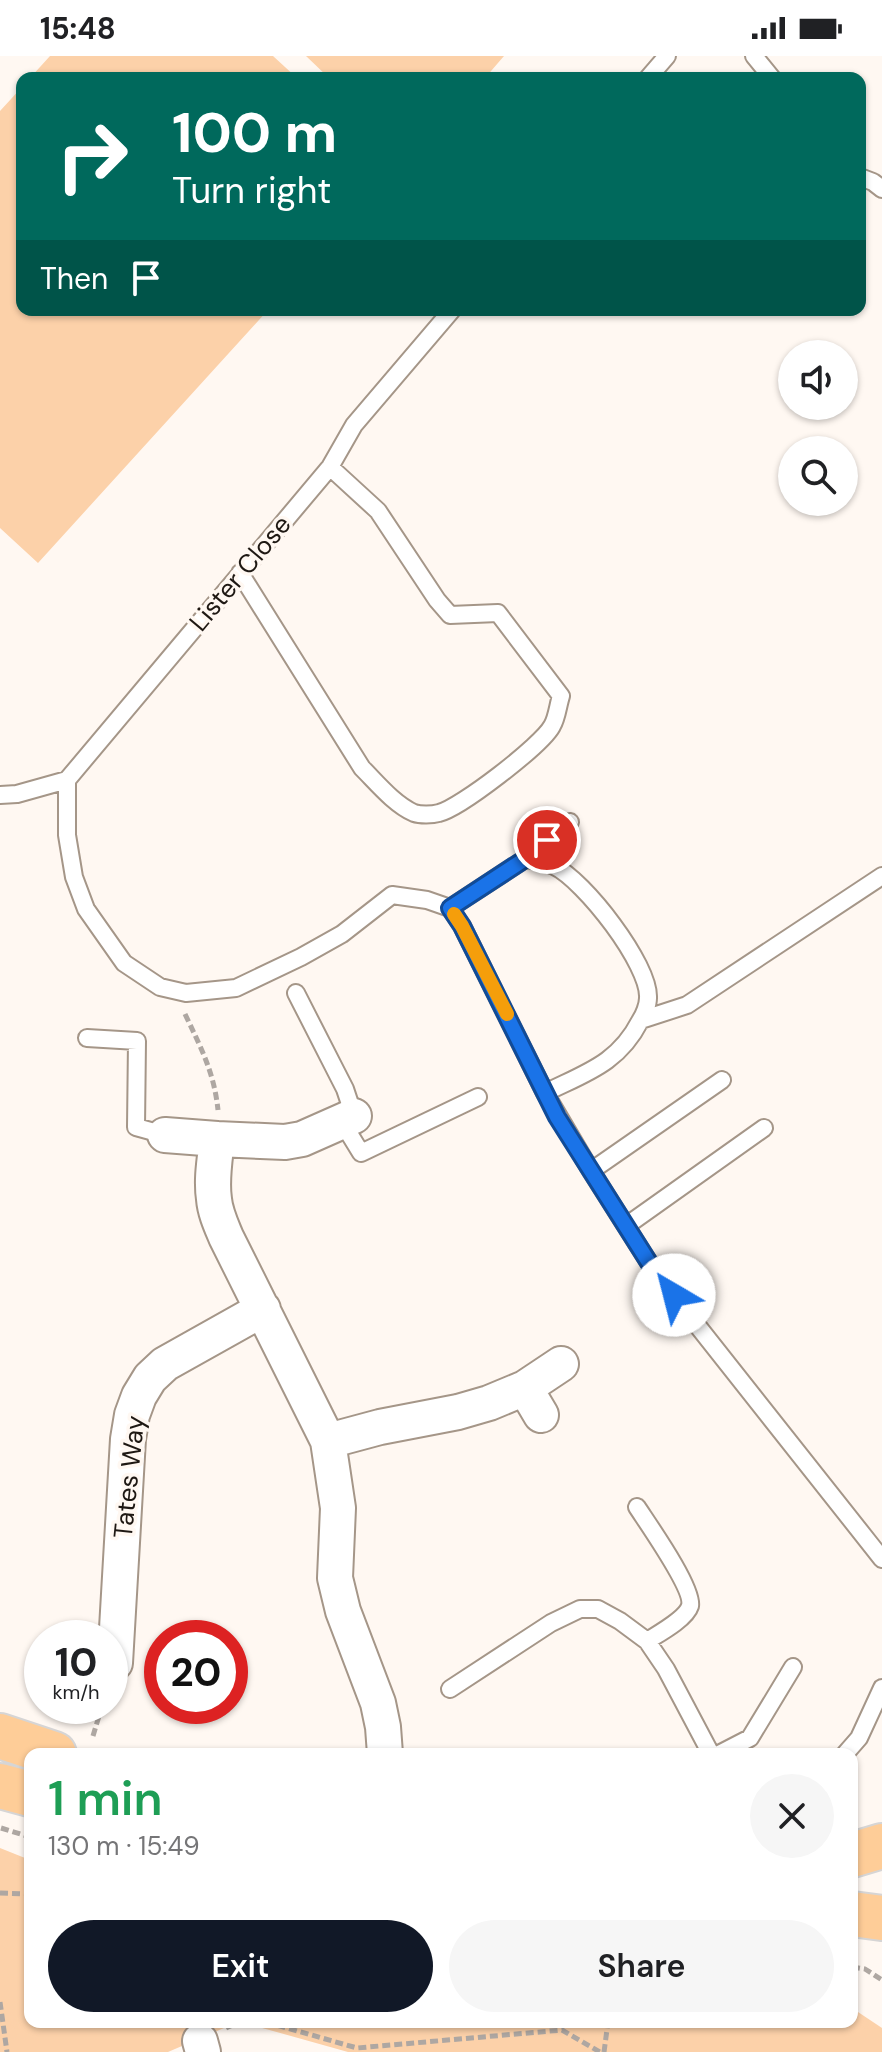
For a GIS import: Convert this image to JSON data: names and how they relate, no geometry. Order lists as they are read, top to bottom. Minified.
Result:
{"streets":{"street":["Tates Way"],"lane":["Lister Close"]},"page":{"status":"15:48","turn":["100 m","Turn right"],"then":"Then","speed":"10 km/h","limit":"20","heading":["1 min","130 m · 15:49"],"buttons":["Exit","Share"]}}
